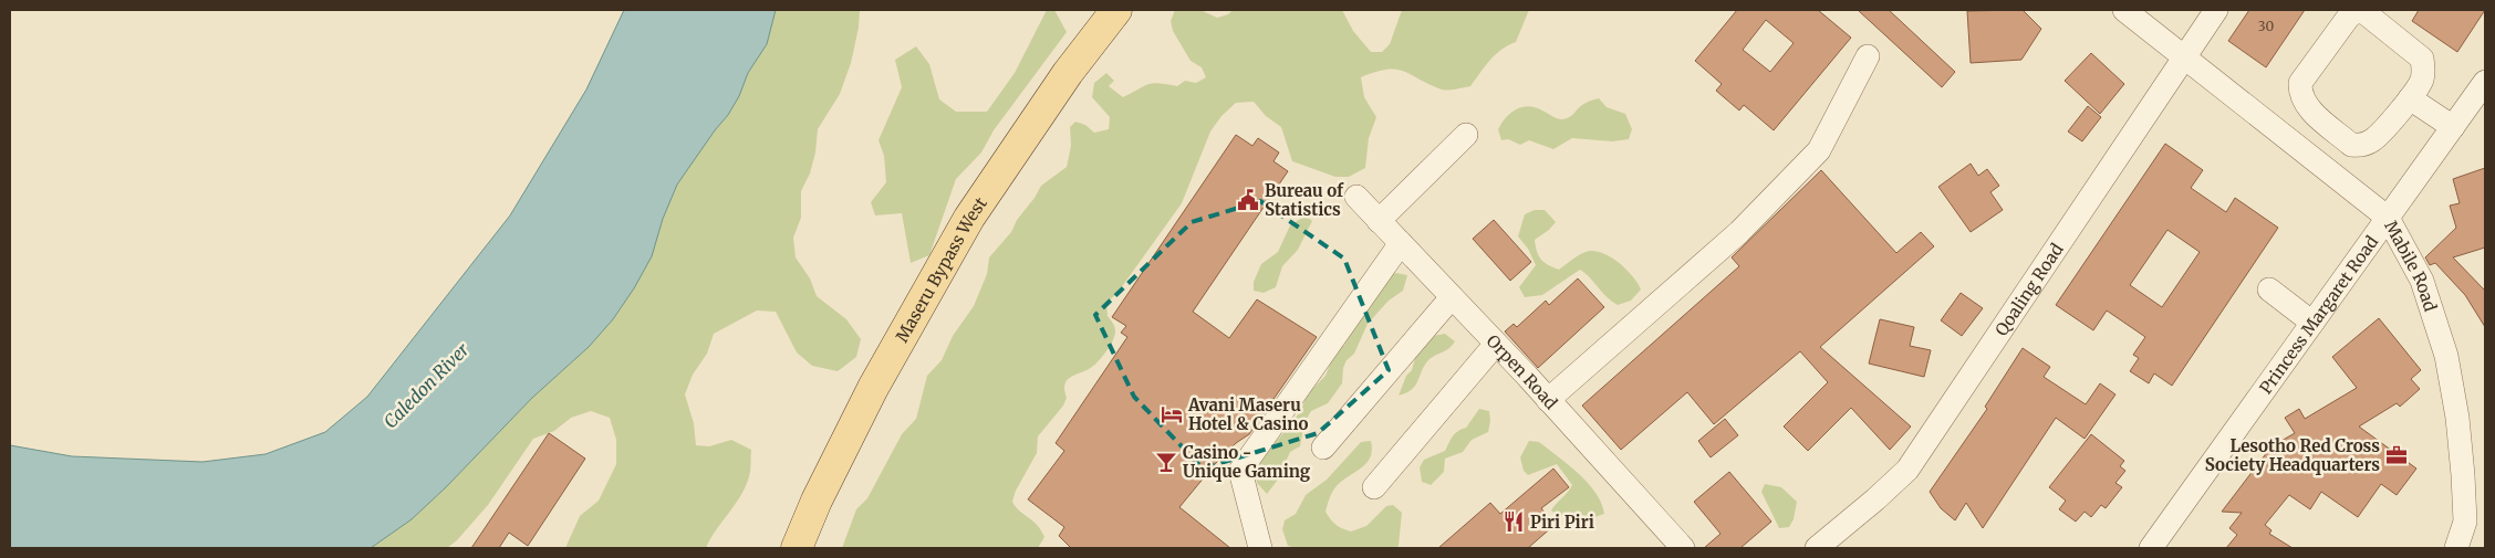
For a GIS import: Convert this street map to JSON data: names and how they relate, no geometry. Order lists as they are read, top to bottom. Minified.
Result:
{"streets":{"main road":["Maseru Bypass West"],"street":["Mabile Road","Qoaling Road","Princess Margaret Road","Orpen Road"]},"crossings":[["Mabile Road","Qoaling Road"],["Mabile Road","Princess Margaret Road"]],"water":["Caledon River"],"places":{"public building":["Bureau of Statistics"],"hotel":["Avani Maseru Hotel & Casino"],"office":["Lesotho Red Cross Society Headquarters"],"bar":["Casino - Unique Gaming"],"restaurant":["Piri Piri"]},"house_numbers":["30"]}
